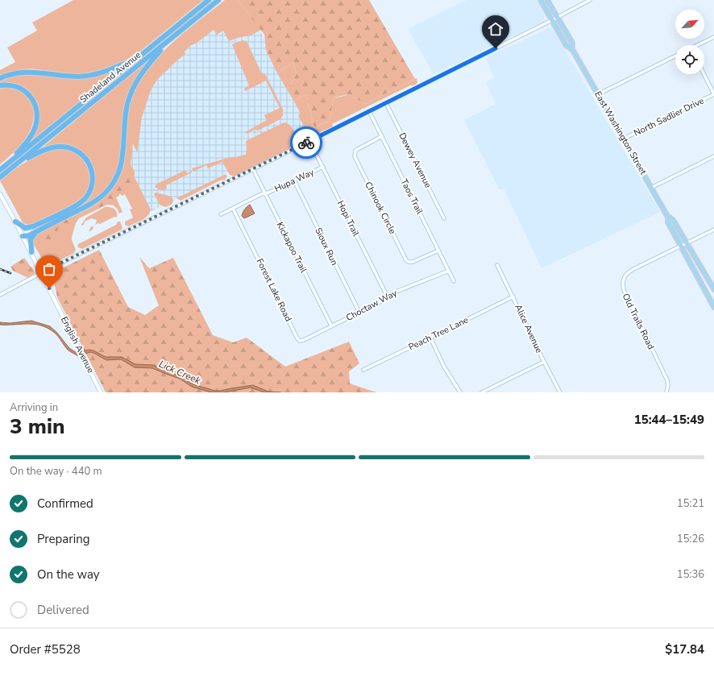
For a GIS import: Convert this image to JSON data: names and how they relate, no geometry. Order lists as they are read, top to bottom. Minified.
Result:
{"streets":{"highway":["Shadeland Avenue"],"main road":["East Washington Street"],"street":["North Sadlier Drive","Dewey Avenue","Hupa Way","Taos Trail","Chinook Circle","Hopi Trail","Sioux Run","Kickapoo Trail","Forest Lake Road","Choctaw Way","Old Trails Road","Alice Avenue","Peach Tree Lane","English Avenue"]},"crossings":[["North Sadlier Drive","East Washington Street"],["East Washington Street","Old Trails Road"],["Hupa Way","Hopi Trail"],["Hupa Way","Sioux Run"],["Hupa Way","Kickapoo Trail"],["Taos Trail","Chinook Circle"],["Taos Trail","Choctaw Way"],["Hopi Trail","Choctaw Way"],["Sioux Run","Choctaw Way"],["Kickapoo Trail","Forest Lake Road"],["Kickapoo Trail","Choctaw Way"],["Forest Lake Road","Choctaw Way"],["Alice Avenue","Peach Tree Lane"]],"water":["Lick Creek"],"north":"top right","page":{"heading":["3 min","Arriving in","15:44–15:49"],"panel":["Order #5528","$17.84"],"bar":"On the way · 440 m","list":[["Confirmed","15:21"],["Preparing","15:26"],["On the way","15:36"],"Delivered"]}}
